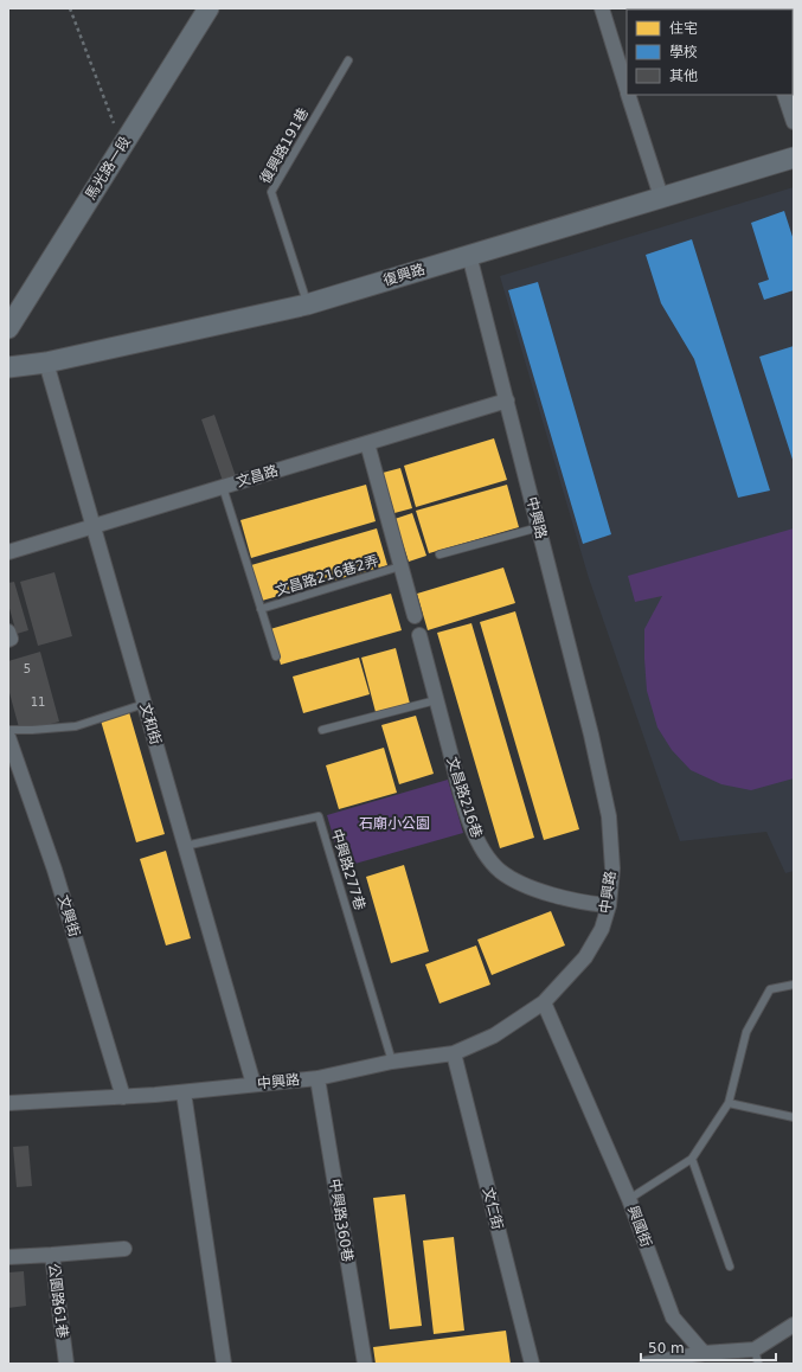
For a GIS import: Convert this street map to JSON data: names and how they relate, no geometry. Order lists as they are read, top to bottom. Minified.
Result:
{"streets":{"street":["馬光路一段","復興路","文昌路","中興路","文和街","文昌路216巷","文興街","文仁街","中興路360巷","興國街","公園路61巷"],"lane":["復興路191巷","文昌路216巷2弄","中興路277巷"]},"crossings":[["復興路191巷","復興路"],["復興路","中興路"],["復興路","文和街"],["文昌路","中興路"],["文昌路","文和街"],["中興路","文和街"],["中興路","文昌路216巷"],["中興路","中興路277巷"],["中興路","文興街"],["中興路","文仁街"],["中興路","中興路360巷"],["中興路","興國街"],["文和街","中興路277巷"]],"parks":["石廟小公園"],"house_numbers":["5","11"],"legend":["住宅","學校","其他"],"scale_bar":"50 m"}
